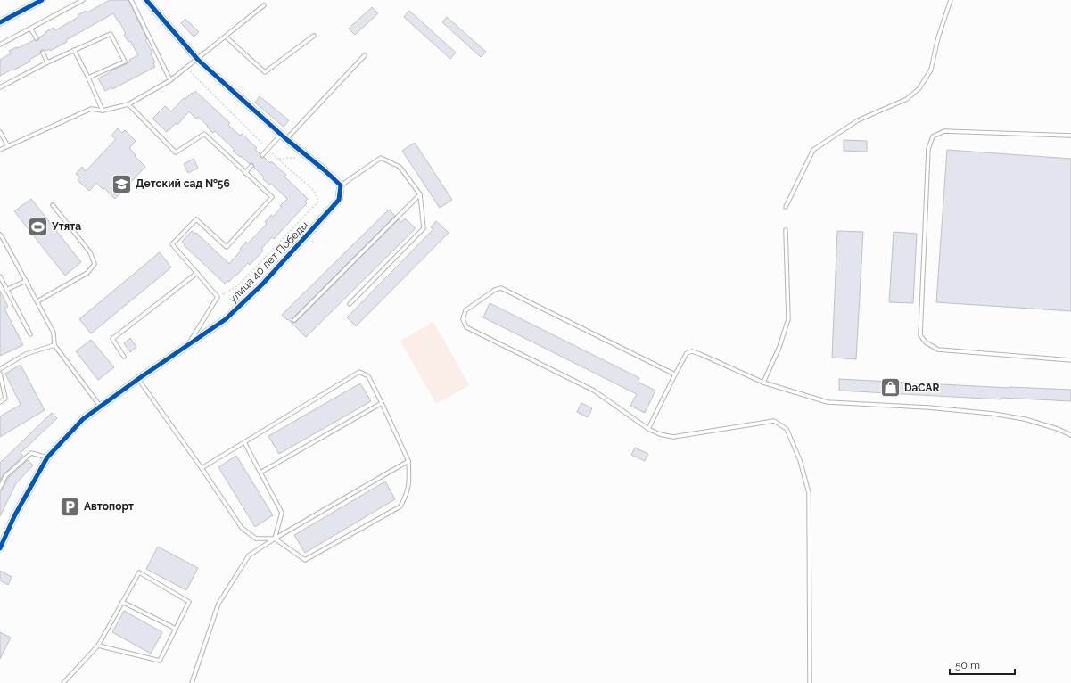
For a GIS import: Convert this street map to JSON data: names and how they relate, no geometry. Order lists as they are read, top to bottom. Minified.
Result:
{"streets":{"street":["улица 40 лет Победы"]},"places":{"school or university":["Детский сад №56"],"sports":["Утята"],"shop":["DaCAR"],"parking":["Автопорт"]},"scale_bar":"50 m"}
